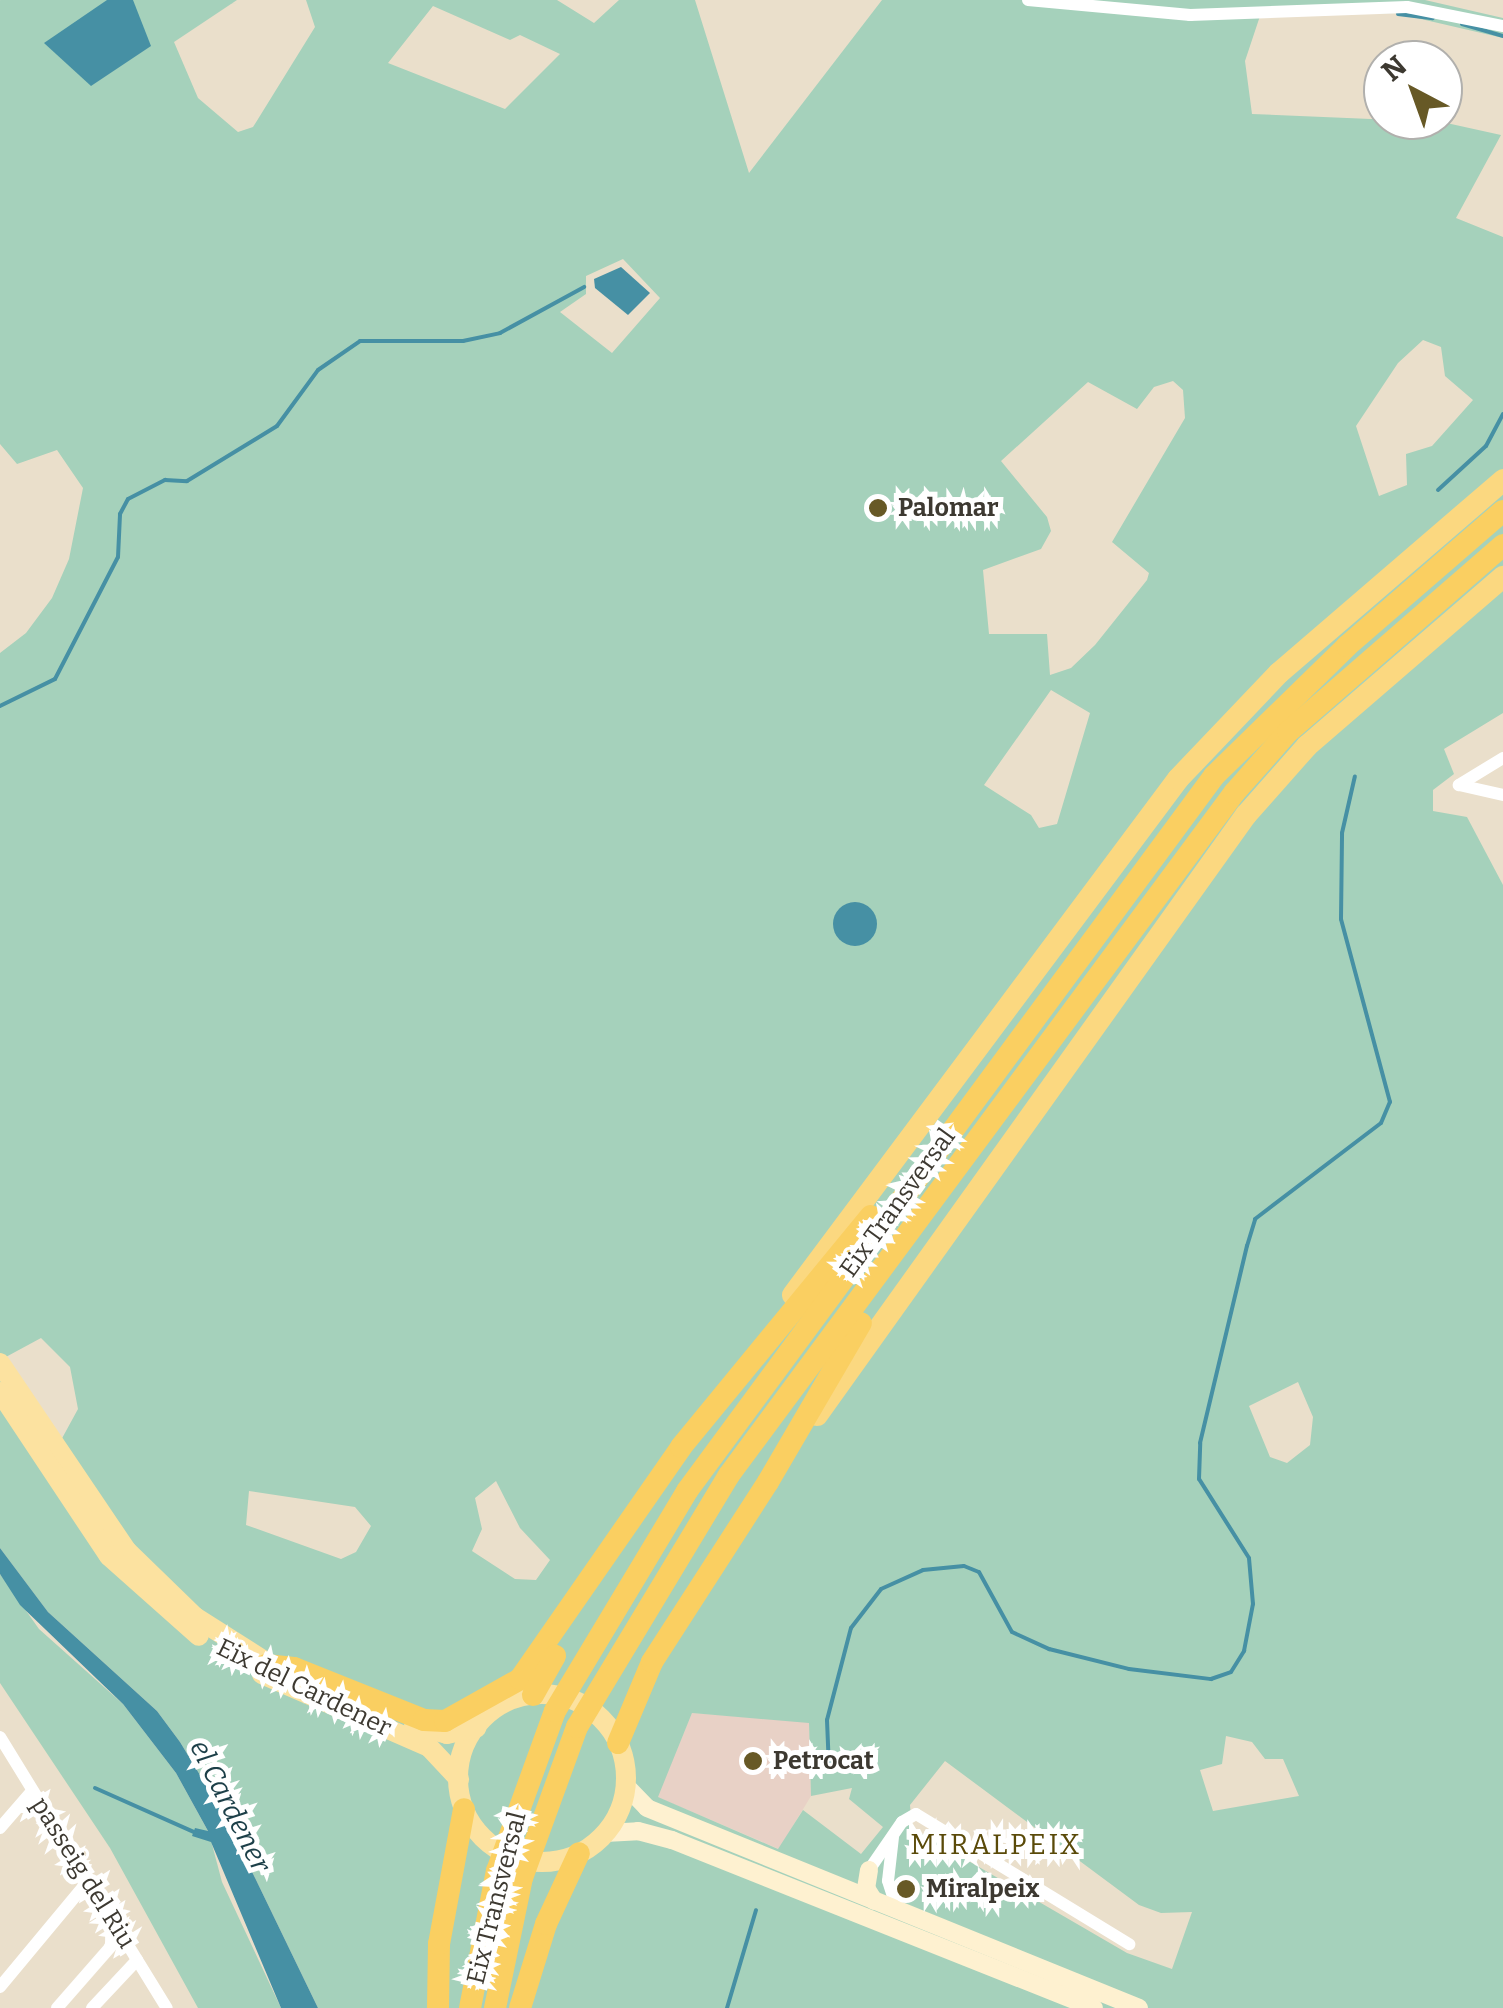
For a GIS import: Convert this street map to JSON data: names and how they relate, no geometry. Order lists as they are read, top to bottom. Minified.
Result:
{"streets":{"highway":["Eix Transversal"],"main road":["Eix del Cardener"],"street":["passeig del Riu"]},"districts":["MIRALPEIX"],"water":["el Cardener"],"places":["Palomar","Petrocat","Miralpeix"],"north":"top left"}
